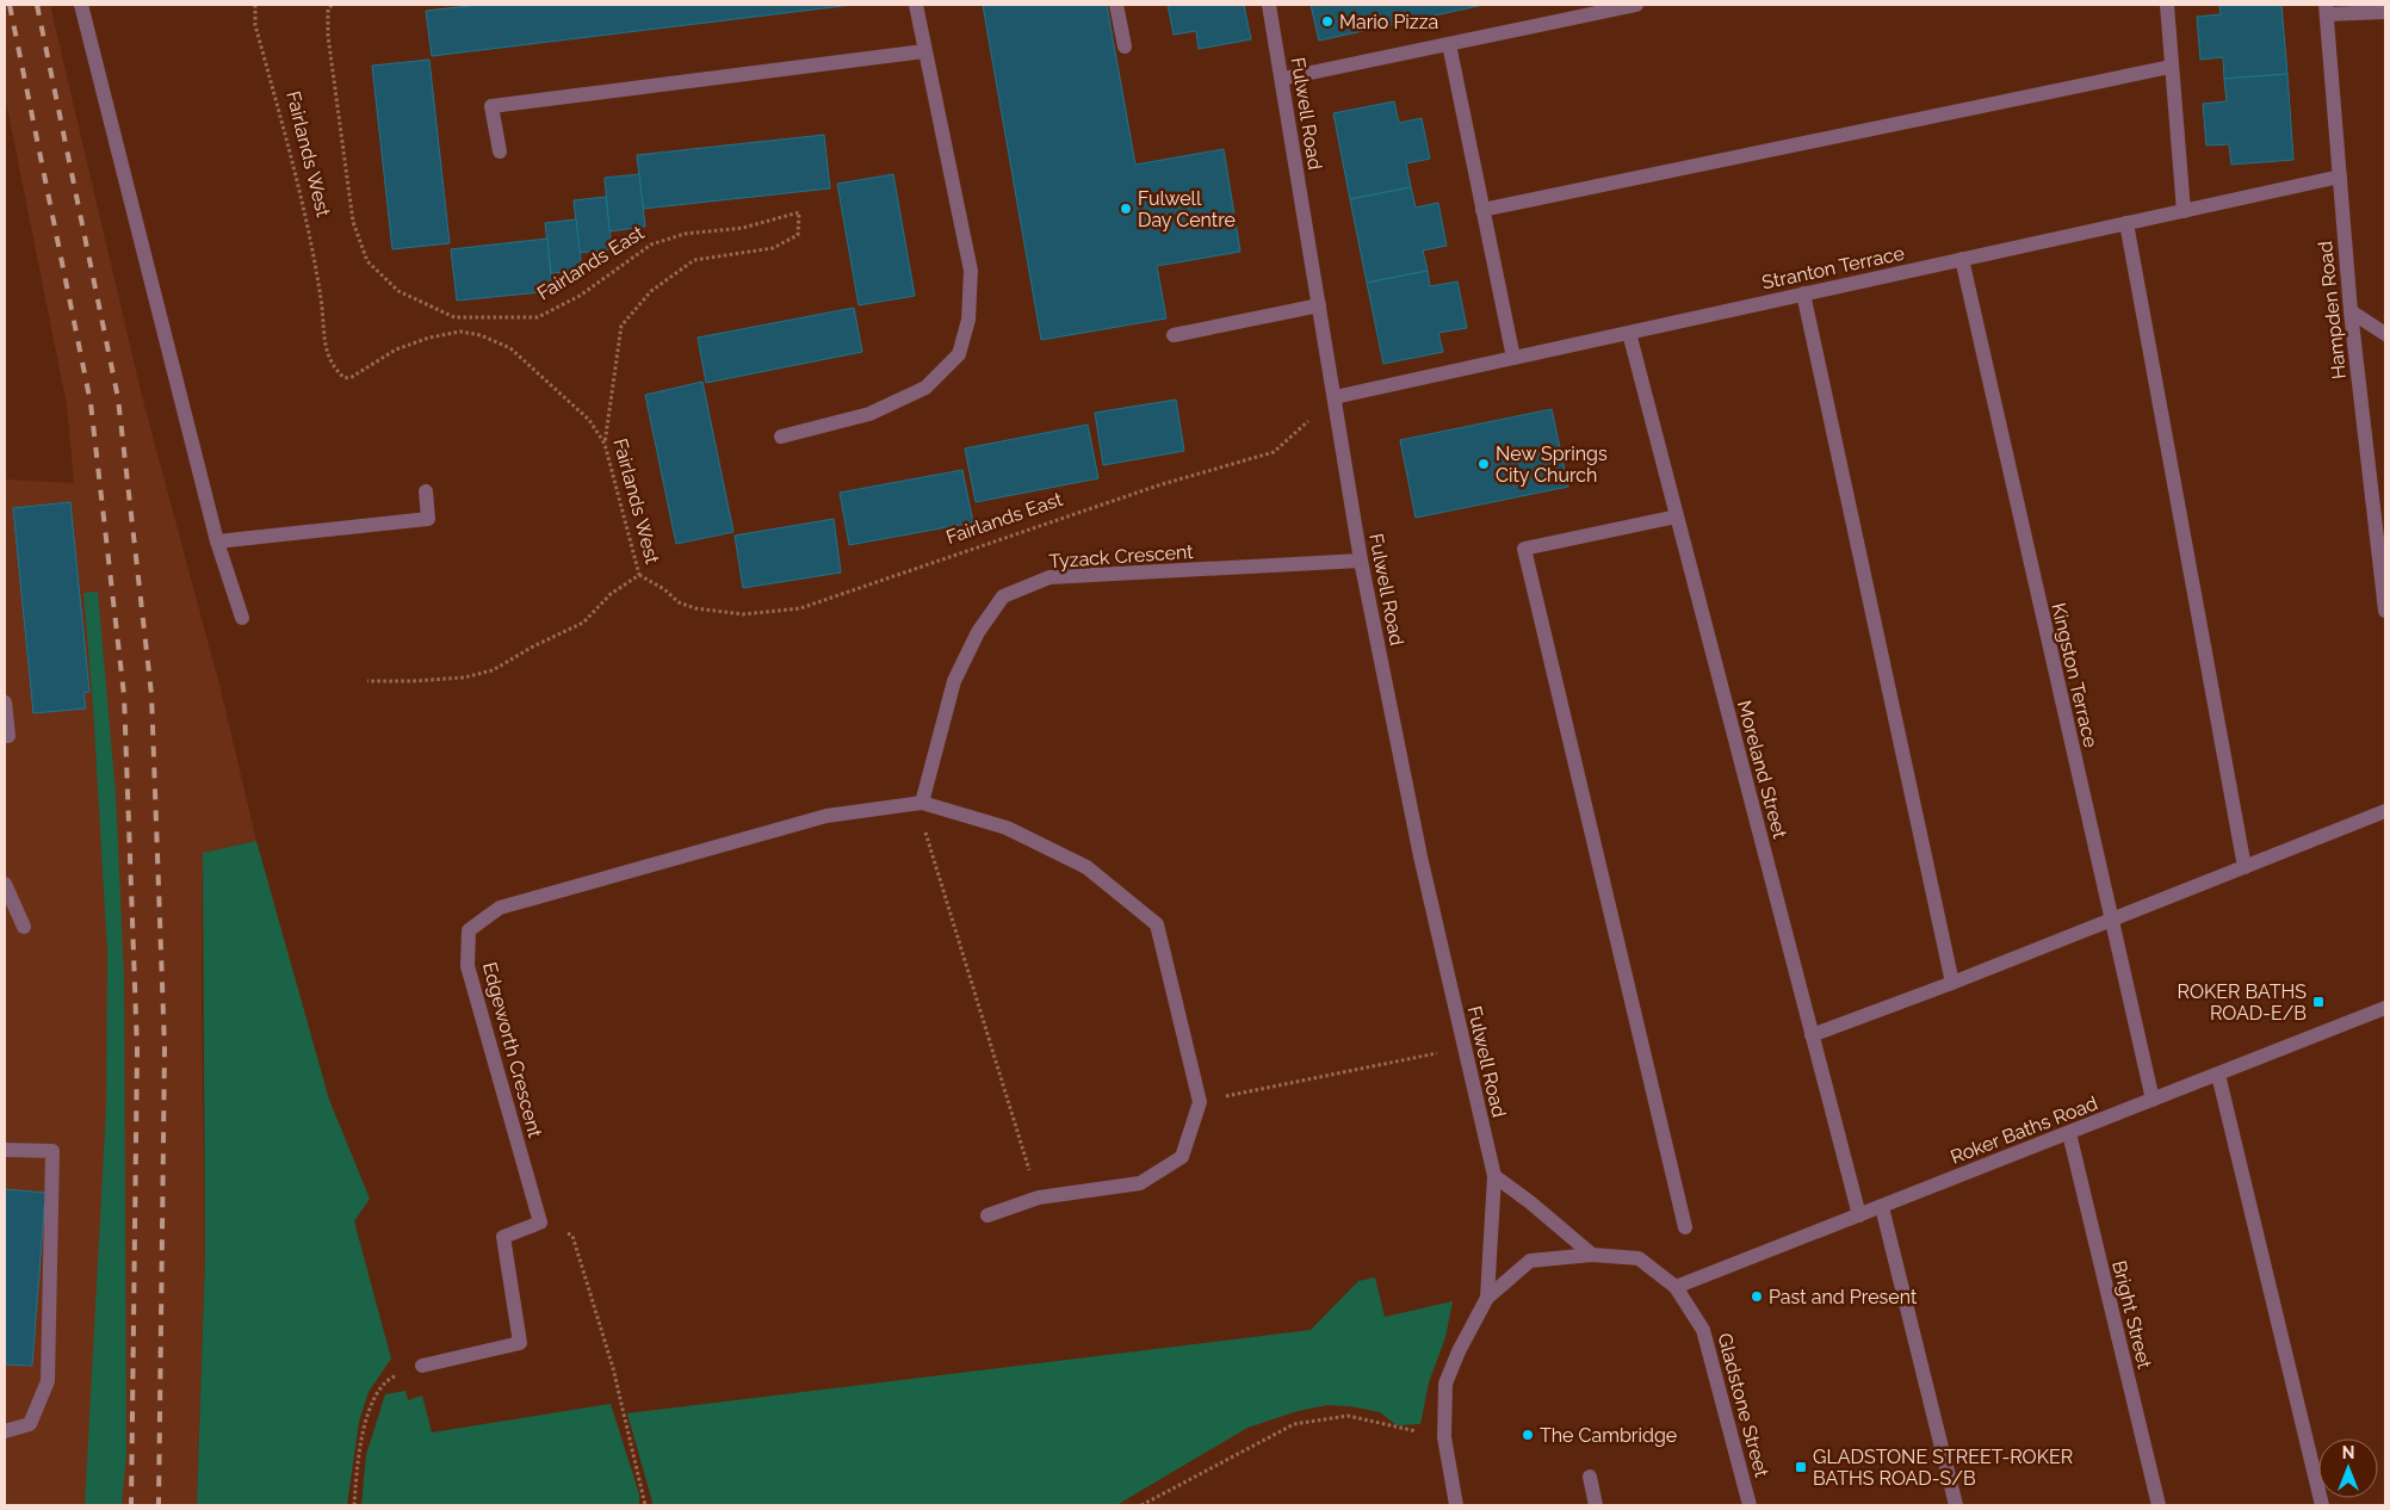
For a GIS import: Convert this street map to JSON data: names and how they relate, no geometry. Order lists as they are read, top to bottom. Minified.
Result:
{"streets":{"street":["Fulwell Road","Stranton Terrace","Hampden Road","Tyzack Crescent","Kingston Terrace","Moreland Street","Edgeworth Crescent","Roker Baths Road","Bright Street","Gladstone Street"],"path":["Fairlands West","Fairlands East"]},"crossings":[["Fulwell Road","Fairlands East"],["Fulwell Road","Stranton Terrace"],["Fulwell Road","Tyzack Crescent"],["Fulwell Road","Roker Baths Road"],["Fulwell Road","Gladstone Street"],["Fairlands West","Fairlands East"],["Fairlands East","Stranton Terrace"],["Stranton Terrace","Hampden Road"],["Stranton Terrace","Kingston Terrace"],["Stranton Terrace","Moreland Street"],["Tyzack Crescent","Edgeworth Crescent"],["Kingston Terrace","Roker Baths Road"],["Moreland Street","Roker Baths Road"],["Roker Baths Road","Bright Street"],["Roker Baths Road","Gladstone Street"]],"places":{"other":["Mario Pizza","Fulwell Day Centre","New Springs City Church","Past and Present","The Cambridge"],"transit":["ROKER BATHS ROAD-E/B","GLADSTONE STREET-ROKER BATHS ROAD-S/B"]},"north":"top"}
